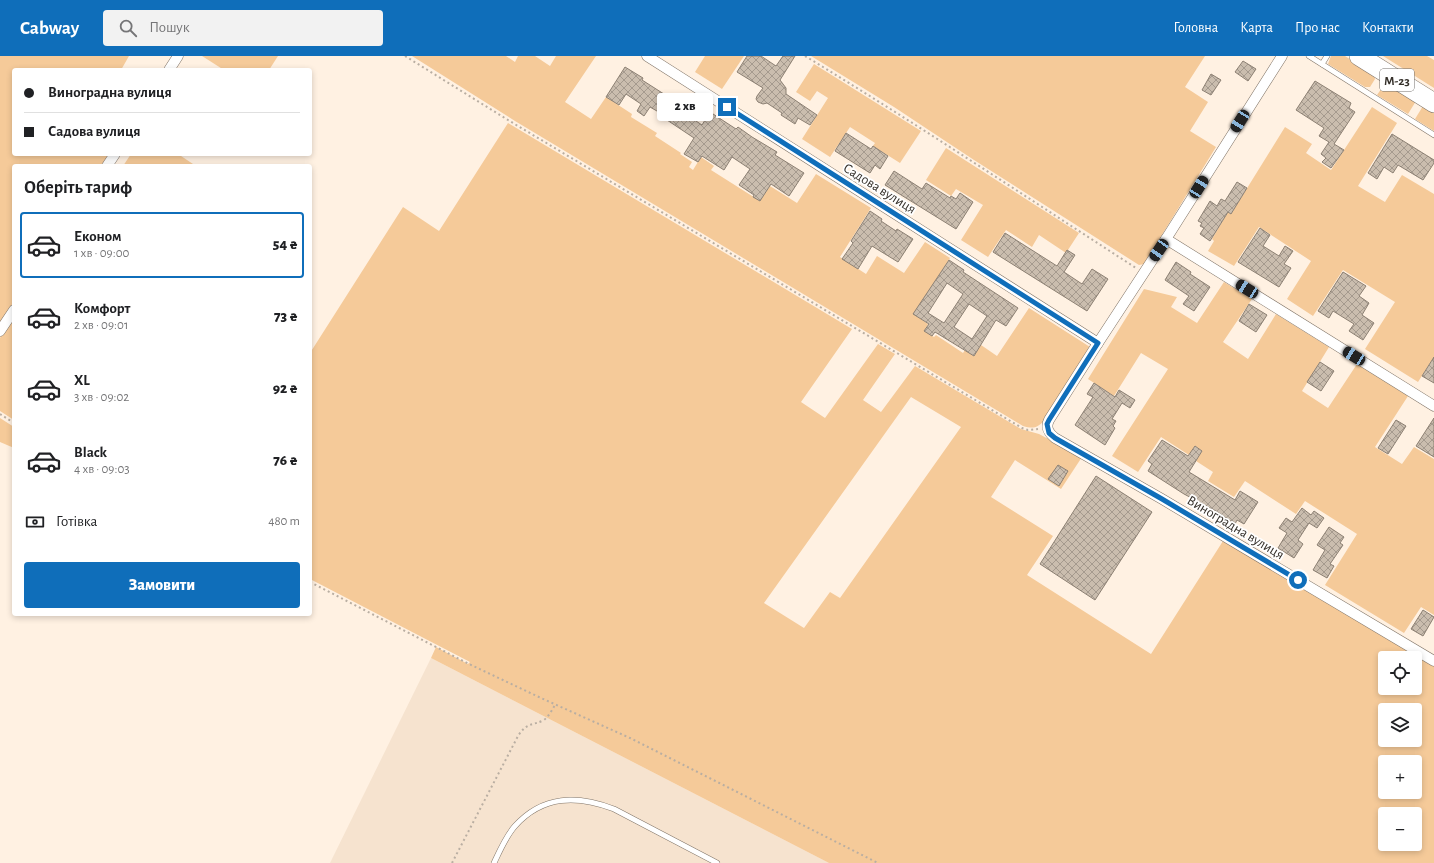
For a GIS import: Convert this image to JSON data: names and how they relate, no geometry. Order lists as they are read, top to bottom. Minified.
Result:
{"streets":{"highway":["М-23"],"street":["Садова вулиця","Виноградна вулиця"]},"page":{"header":"Cabway","search":"Пошук","nav":["Головна","Карта","Про нас","Контакти"],"banner":["Виноградна вулиця","Садова вулиця"],"bubble":"2 хв","heading":"Оберіть тариф","list":[{"name":"Економ","note":"1 хв · 09:00","value":"54 ₴"},{"name":"Комфорт","note":"2 хв · 09:01","value":"73 ₴"},{"name":"XL","note":"3 хв · 09:02","value":"92 ₴"},{"name":"Black","note":"4 хв · 09:03","value":"76 ₴"}],"pay":["Готівка","480 m"],"buttons":"Замовити","map_buttons":["+","−"]}}
